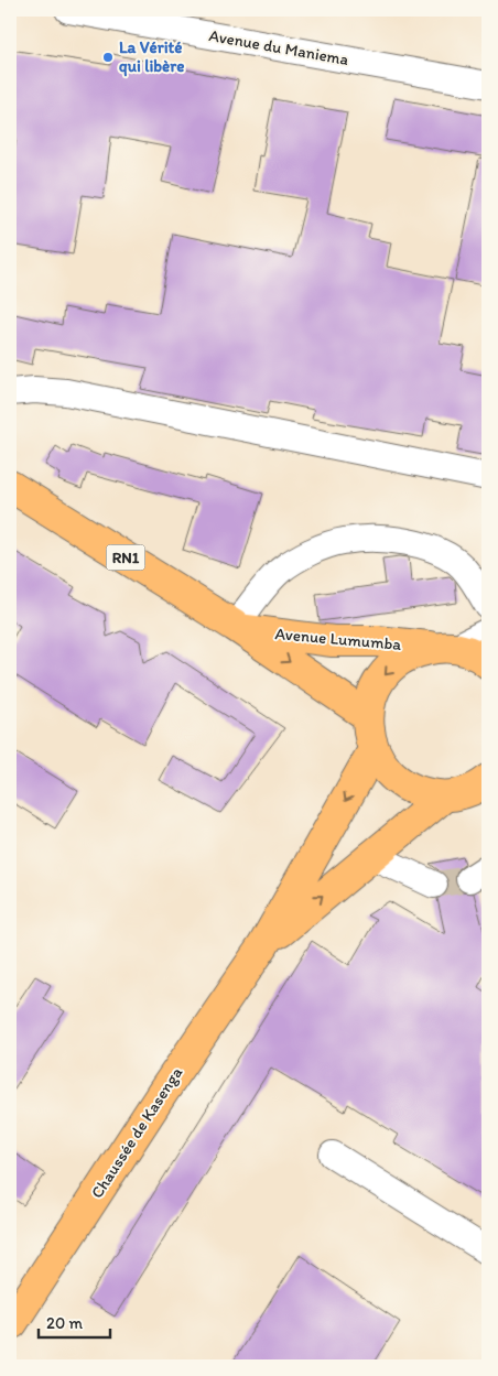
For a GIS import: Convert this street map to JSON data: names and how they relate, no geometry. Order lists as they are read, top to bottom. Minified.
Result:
{"streets":{"main road":["RN1","Avenue Lumumba","Chaussée de Kasenga"],"street":["Avenue du Maniema"]},"places":["La Vérité qui libère"],"scale_bar":"20 m"}
